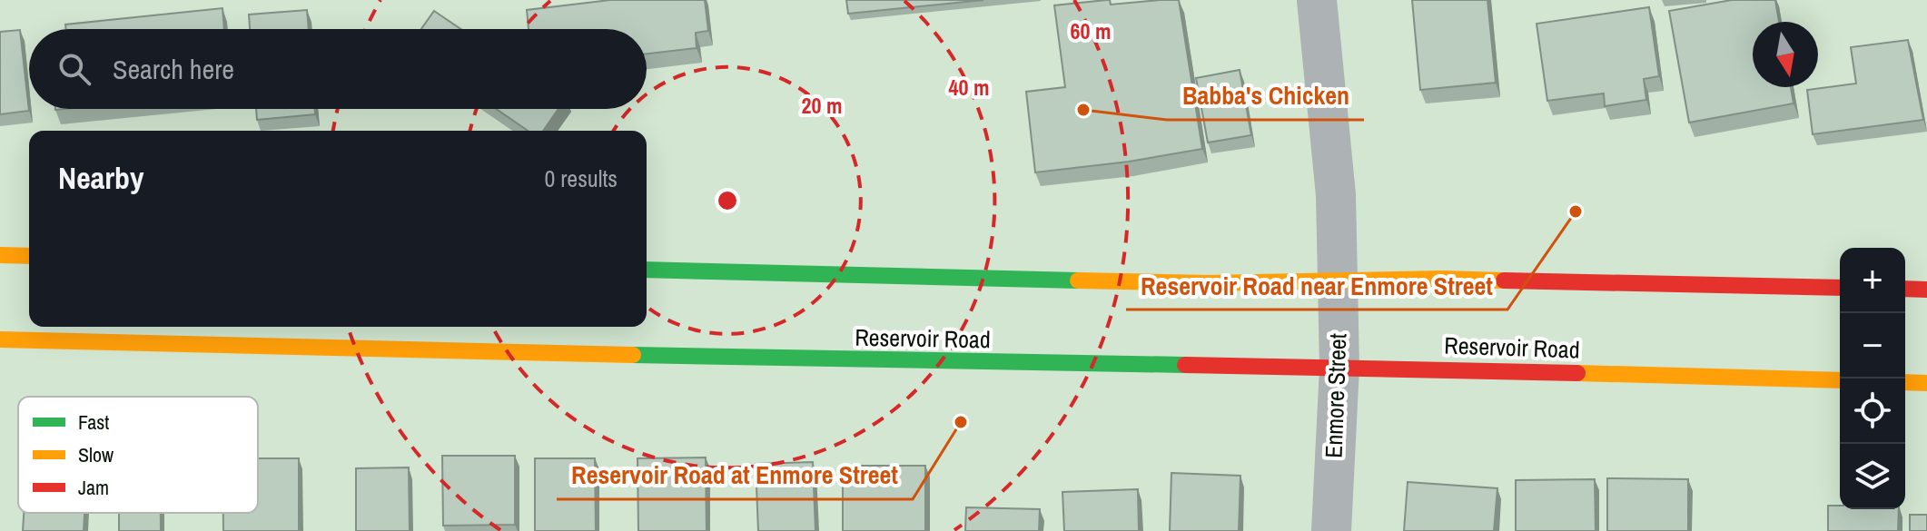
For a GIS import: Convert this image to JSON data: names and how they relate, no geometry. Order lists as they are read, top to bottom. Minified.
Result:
{"streets":{"main road":["Reservoir Road"],"street":["Enmore Street"]},"crossings":[["Reservoir Road","Enmore Street"]],"places":["Babba's Chicken","Reservoir Road near Enmore Street","Reservoir Road at Enmore Street"],"legend":["Fast","Slow","Jam"],"north":"bottom","page":{"search":"Search here","heading":["Nearby","0 results"],"map_buttons":["+","−"]},"rings":["60 m","40 m","20 m"]}
